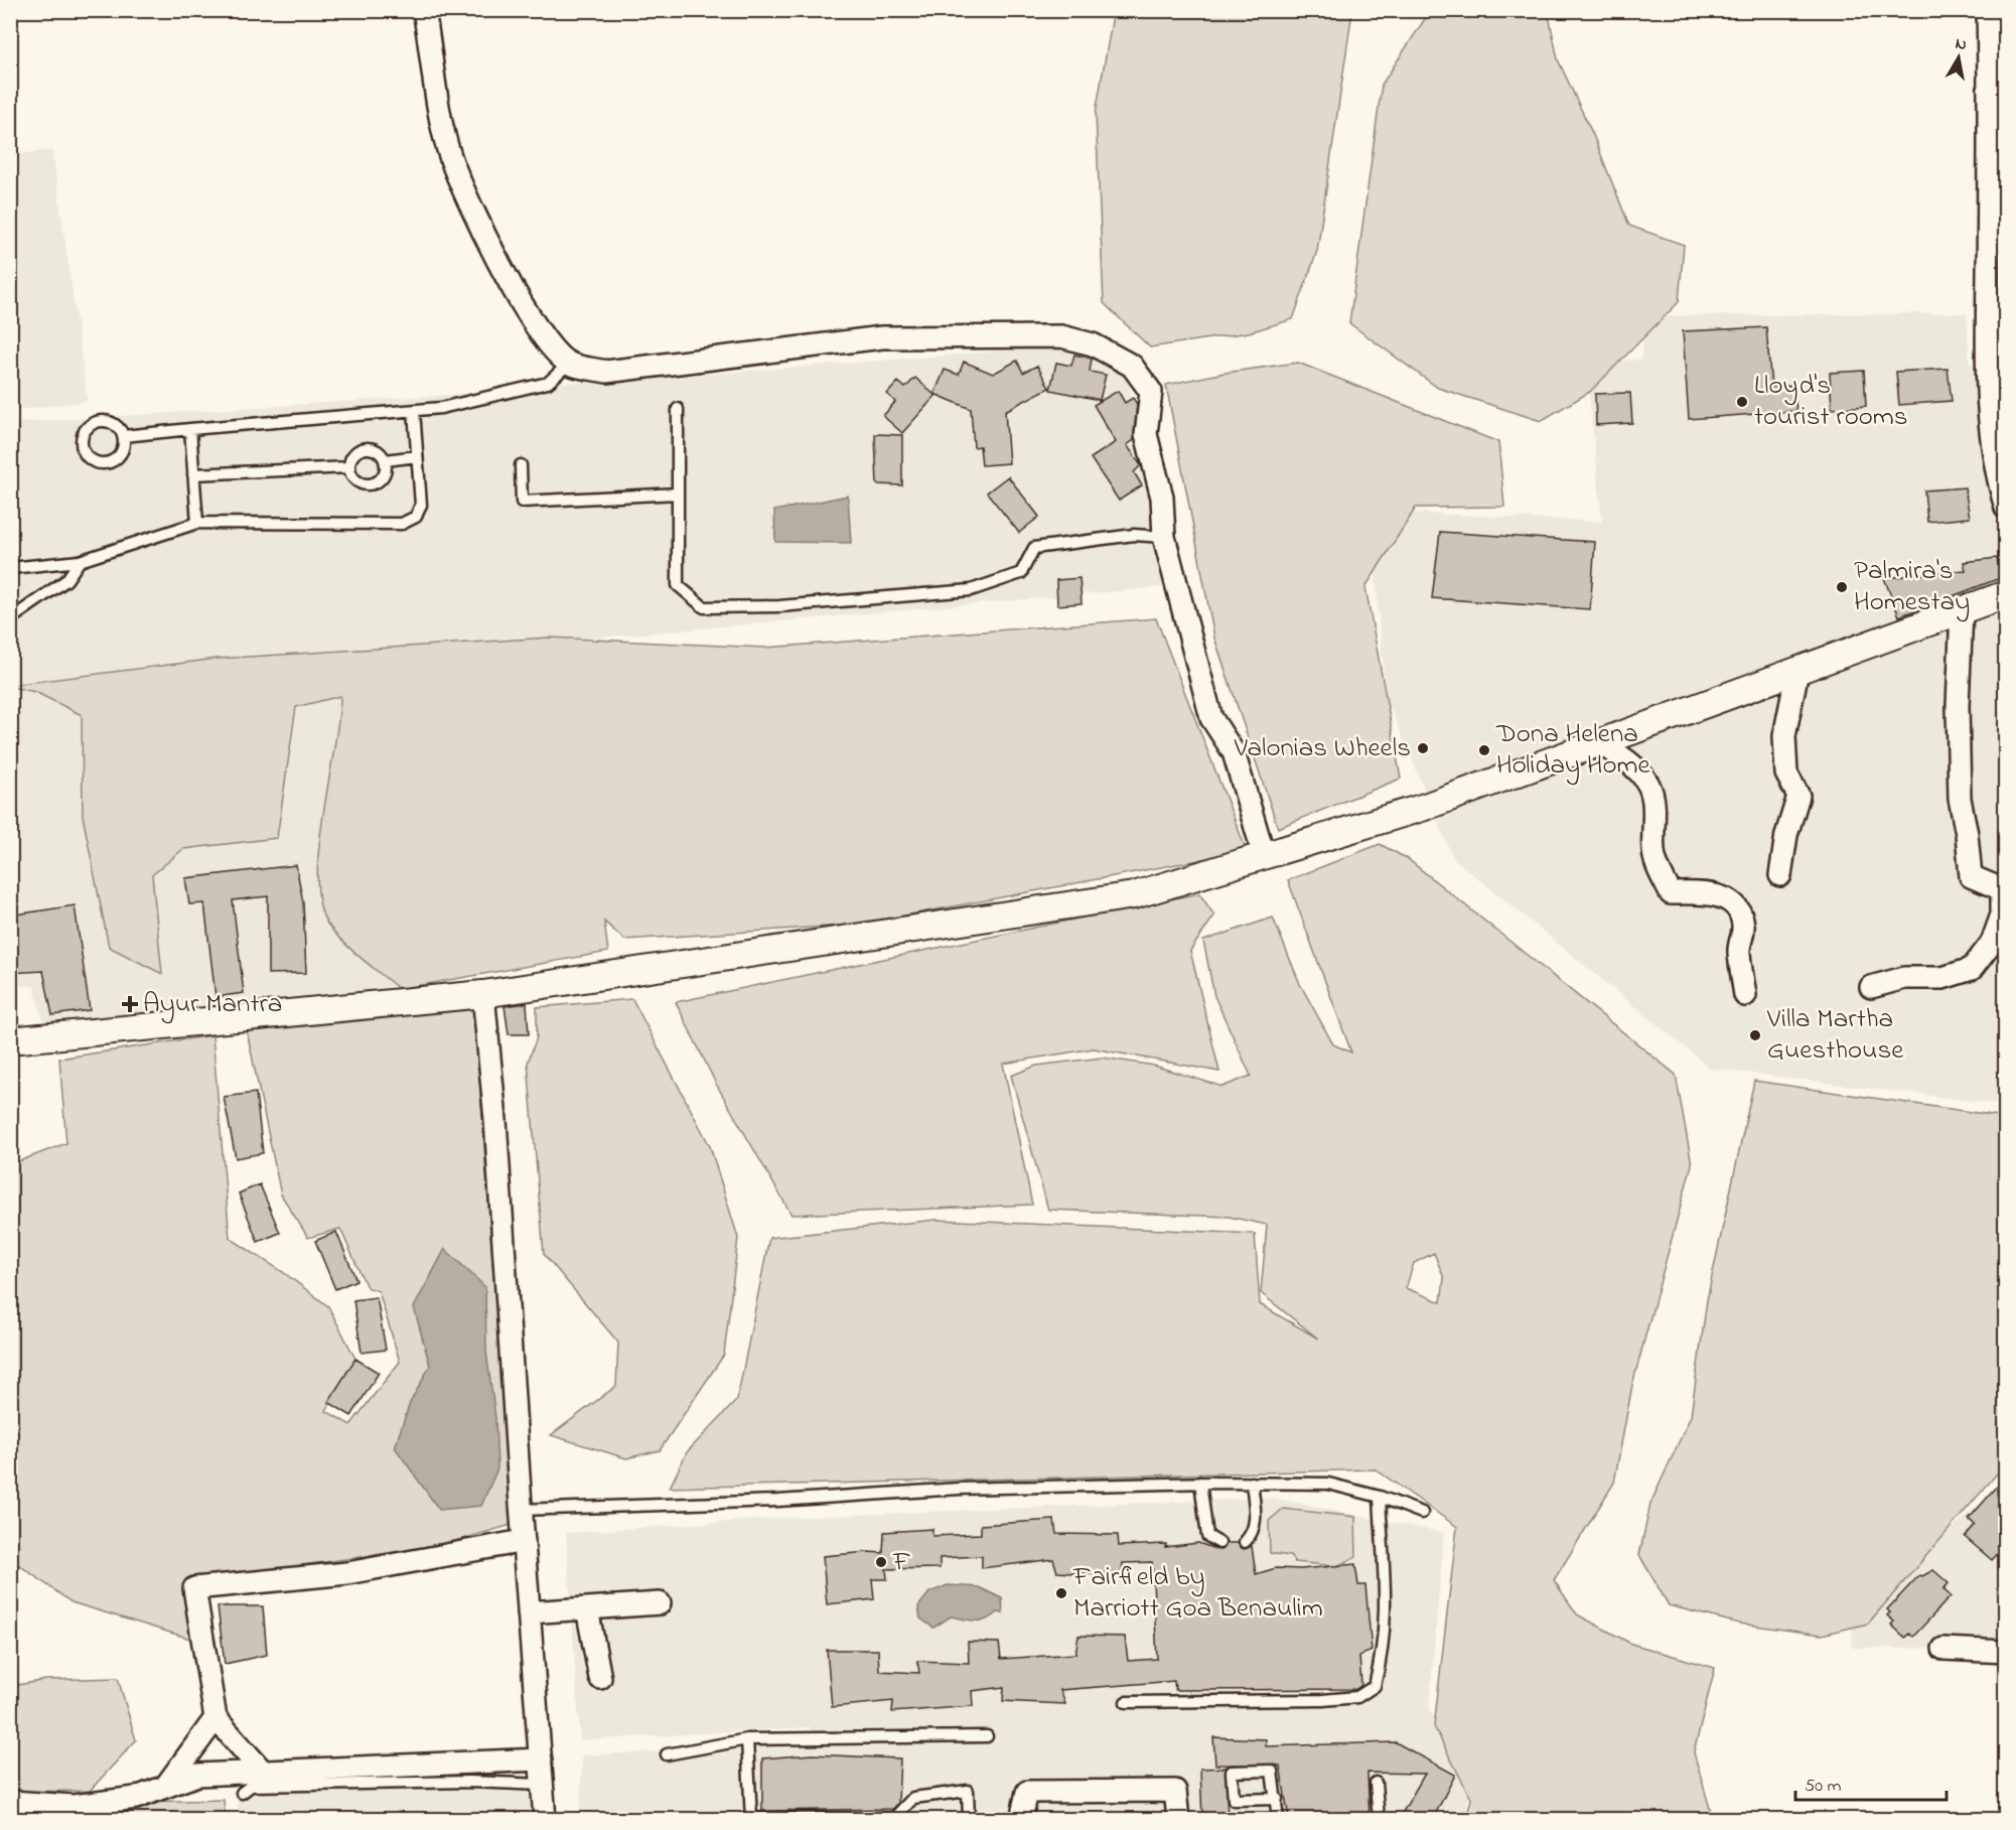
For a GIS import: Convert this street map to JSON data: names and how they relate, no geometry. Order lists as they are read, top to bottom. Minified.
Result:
{"places":{"other":["Lloyd's tourist rooms","Palmira's Homestay","Valonias Wheels","Dona Helena Holiday Home","Villa Martha Guesthouse","F","Fairfield by Marriott Goa Benaulim"],"health":["Ayur Mantra"]},"scale_bar":"50 m","north":"top"}
